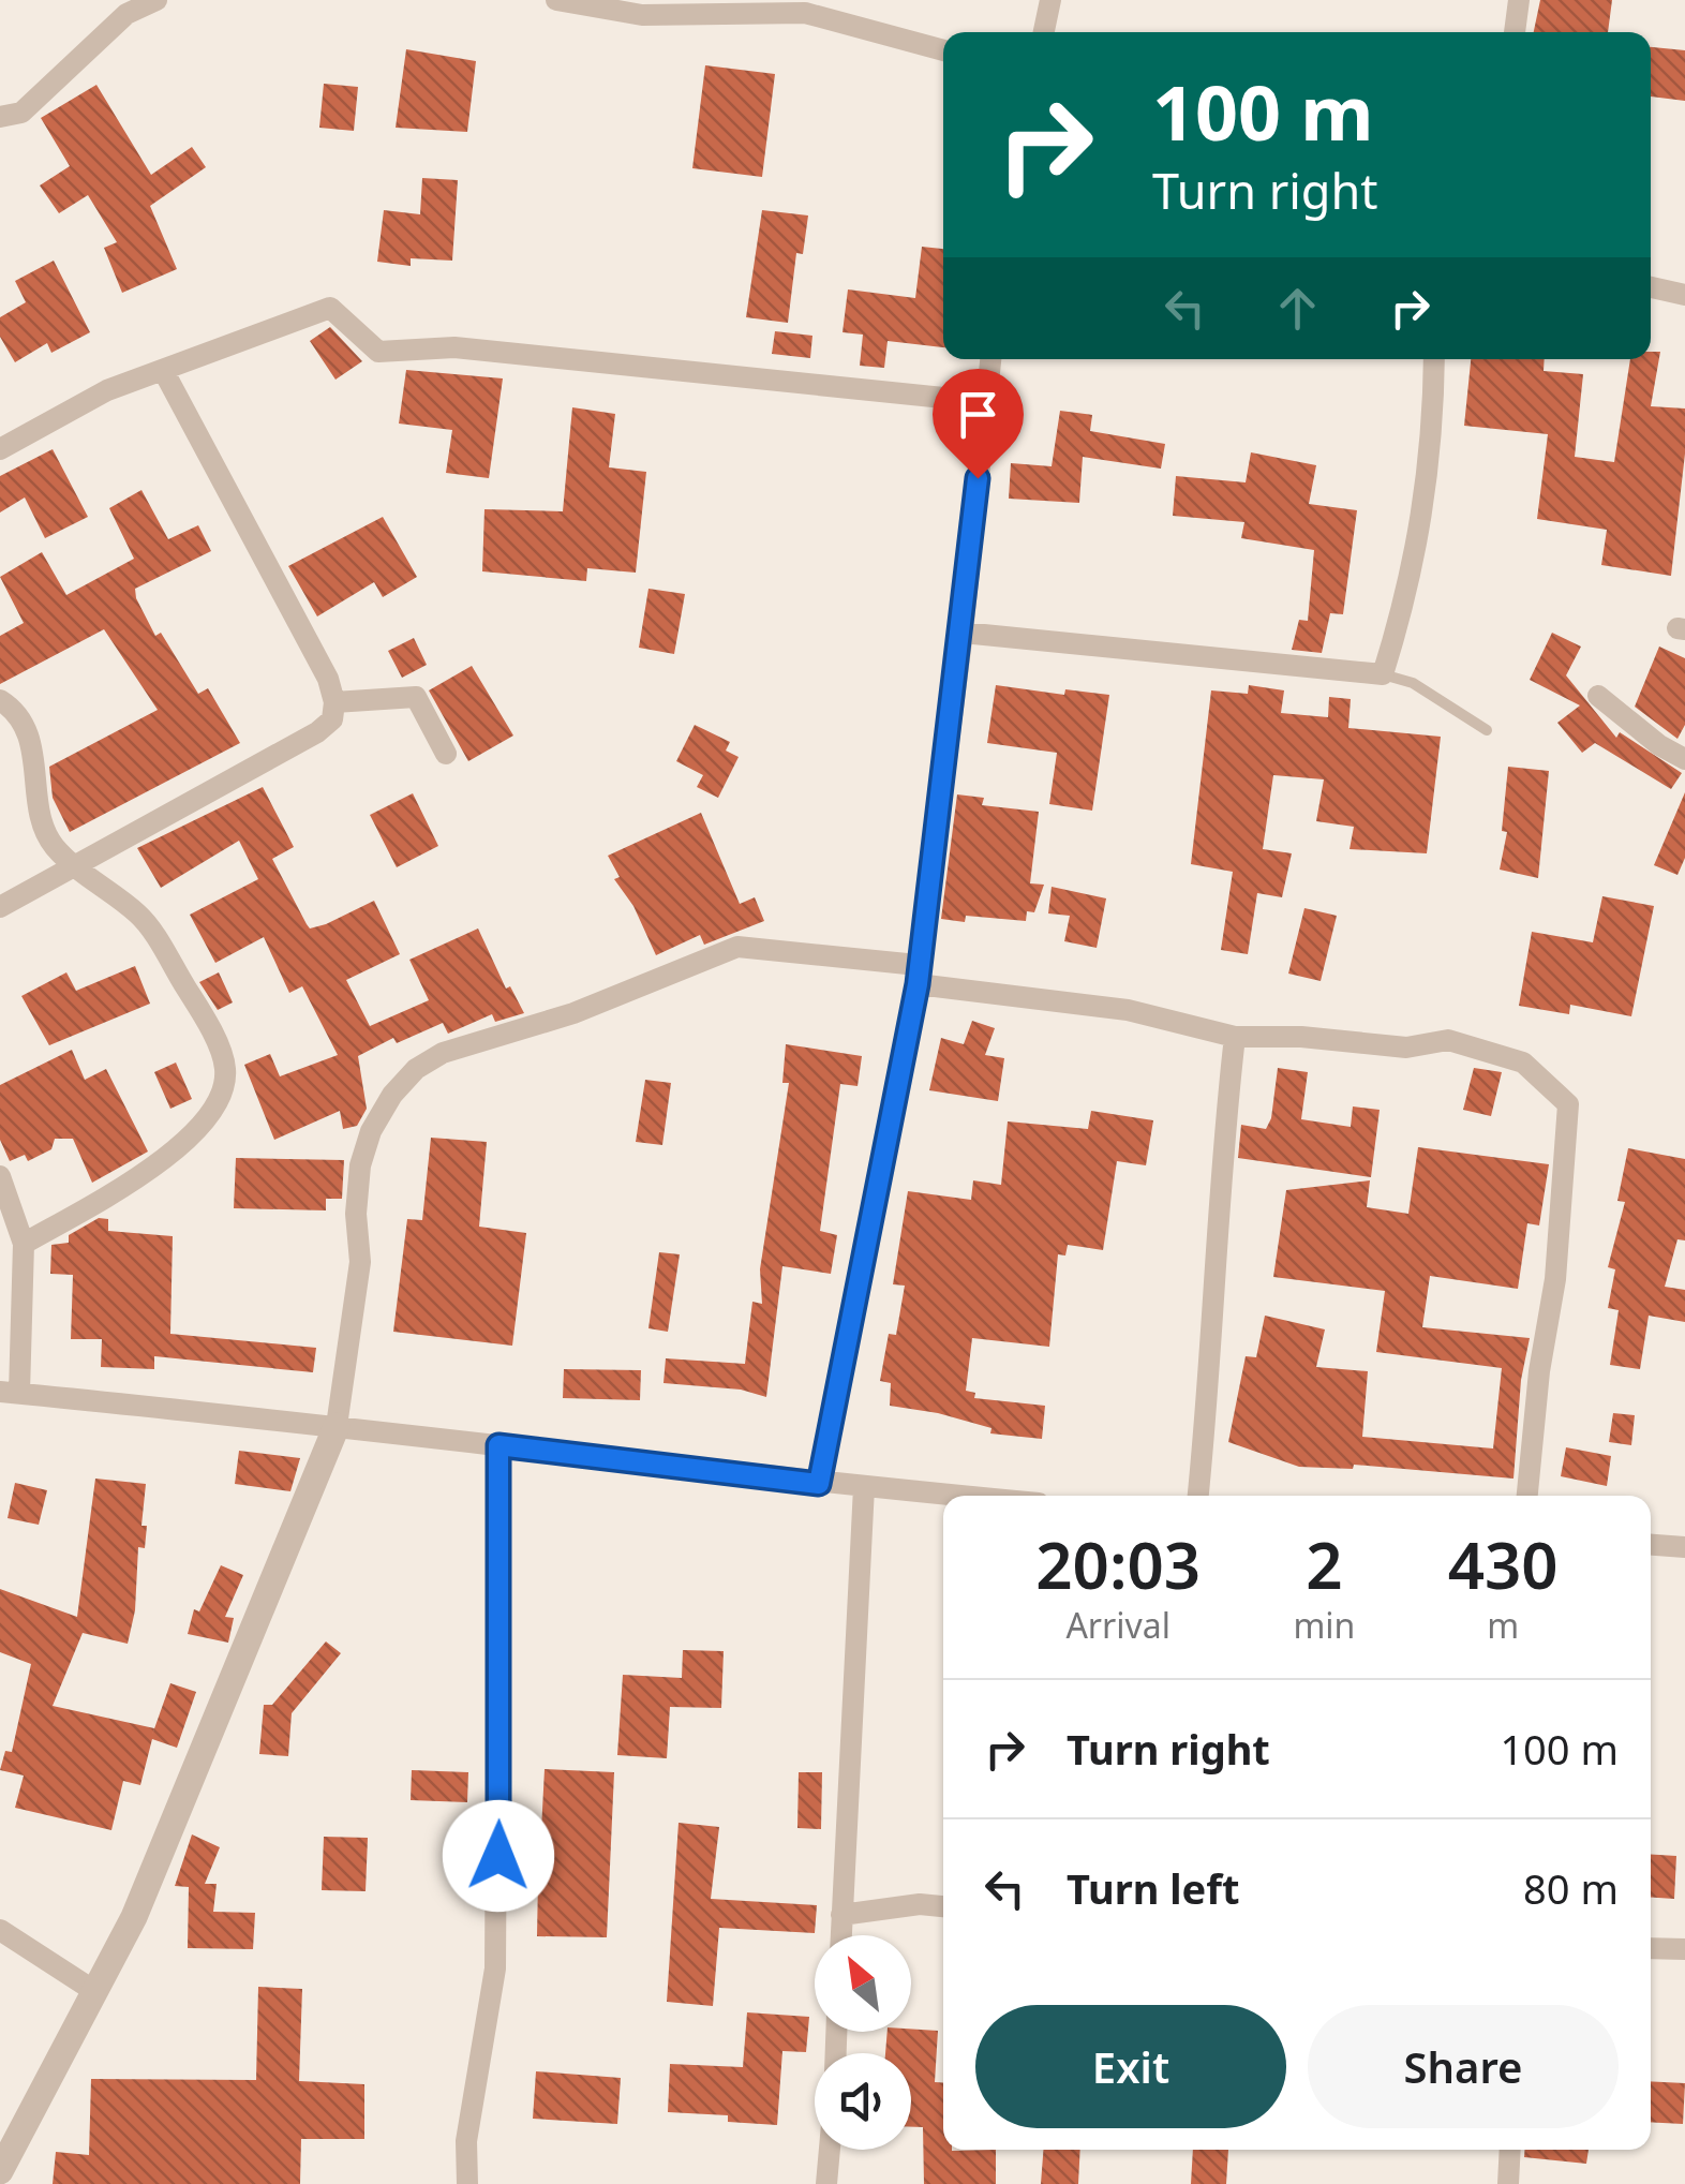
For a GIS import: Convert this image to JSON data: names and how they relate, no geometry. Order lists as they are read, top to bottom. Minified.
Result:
{"north":"top left","page":{"turn":["100 m","Turn right"],"eta":["20:03","Arrival","2","min","430","m"],"list":[{"name":"Turn right","value":"100 m"},{"name":"Turn left","value":"80 m"}],"buttons":["Exit","Share"]}}
